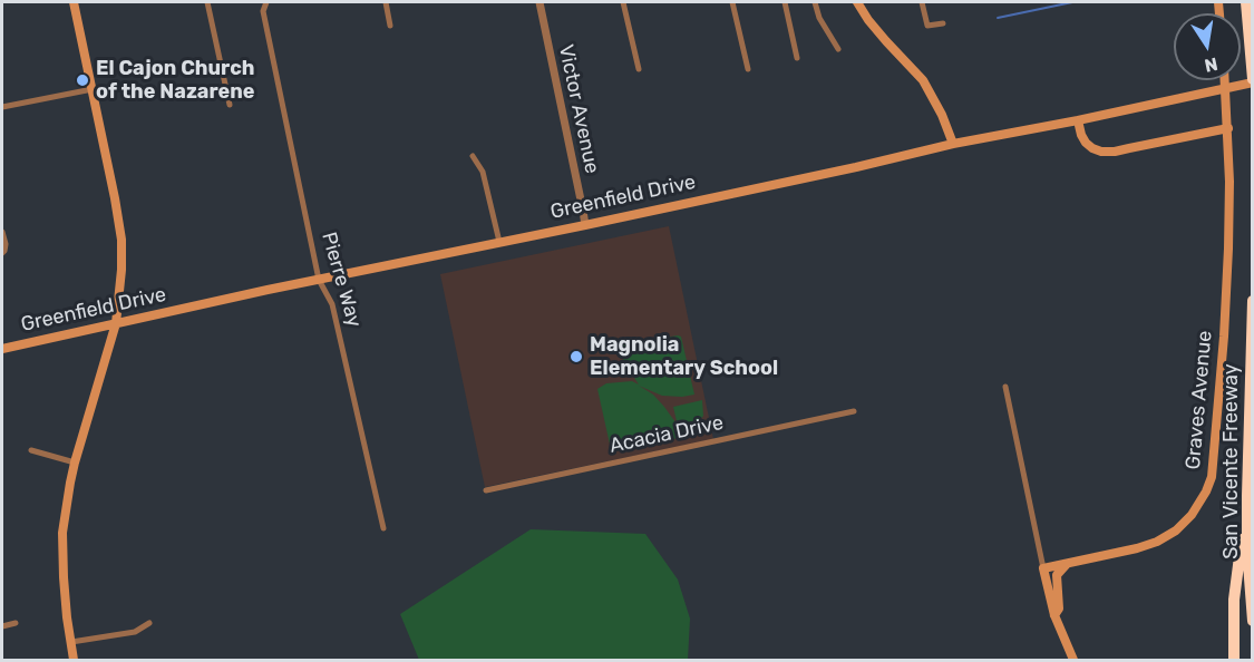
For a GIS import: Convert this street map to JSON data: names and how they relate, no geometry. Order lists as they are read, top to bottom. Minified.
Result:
{"streets":{"highway":["San Vicente Freeway"],"main road":["Greenfield Drive","Graves Avenue"],"street":["Victor Avenue","Pierre Way","Acacia Drive"]},"crossings":[["Victor Avenue","Greenfield Drive"],["Greenfield Drive","Pierre Way"]],"places":["El Cajon Church of the Nazarene","Magnolia Elementary School"],"north":"bottom"}
